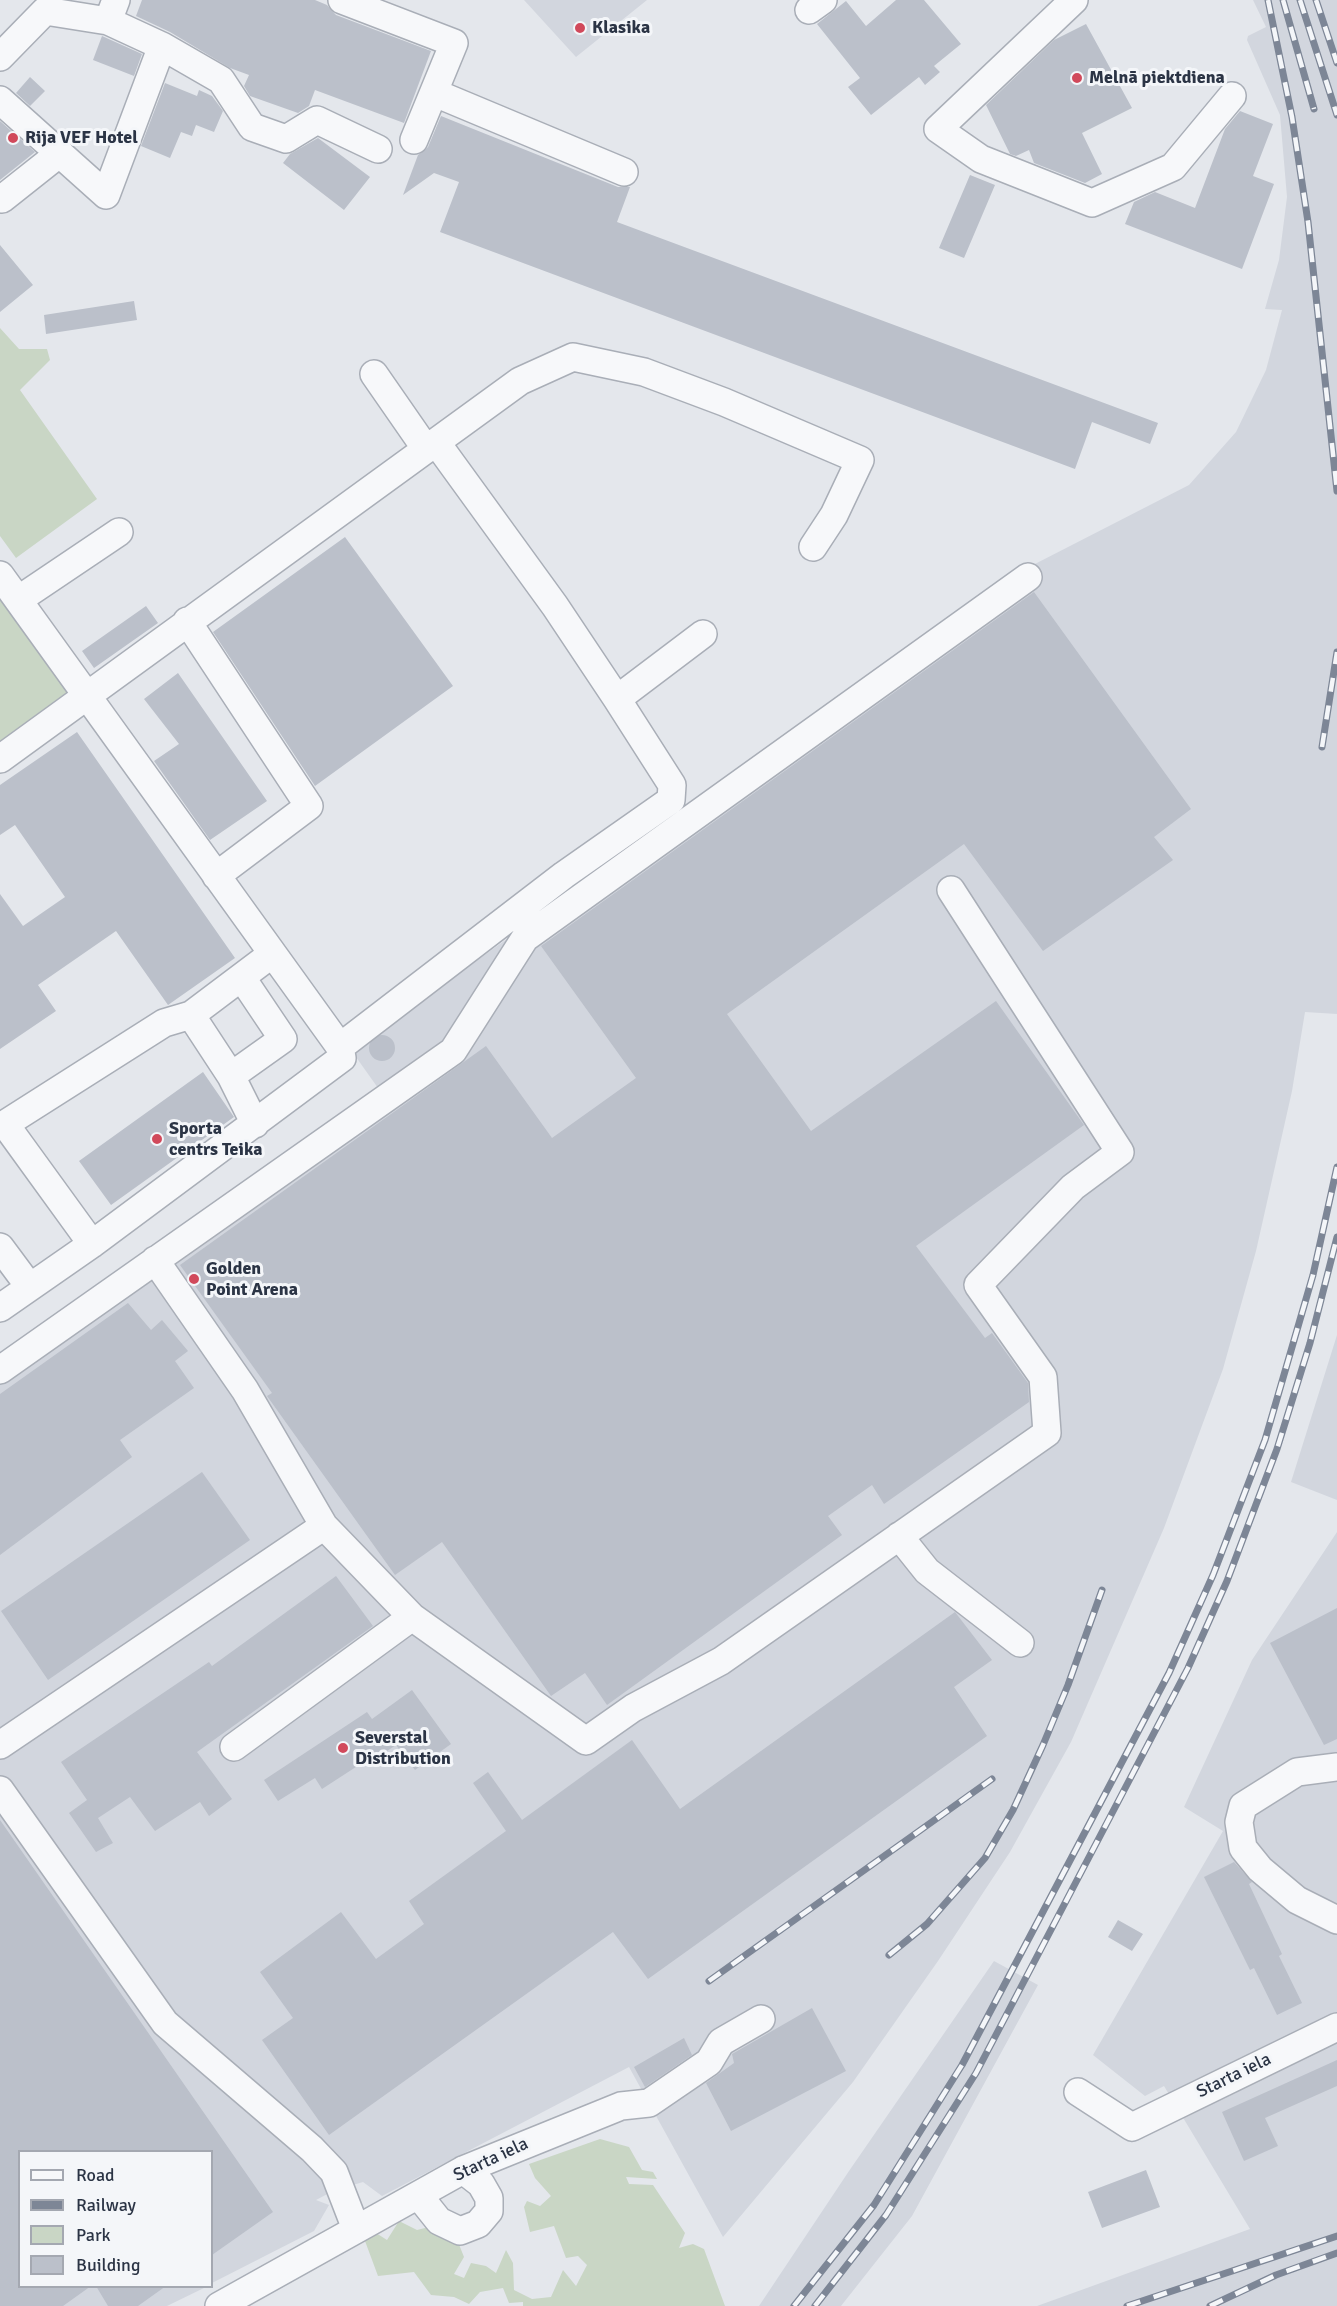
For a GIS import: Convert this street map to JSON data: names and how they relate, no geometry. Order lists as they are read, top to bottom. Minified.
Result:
{"streets":{"street":["Starta iela"]},"places":["Klasika","Melnā piektdiena","Rija VEF Hotel","Sporta centrs Teika","Golden Point Arena","Severstal Distribution"],"legend":["Road","Railway","Park","Building"]}
